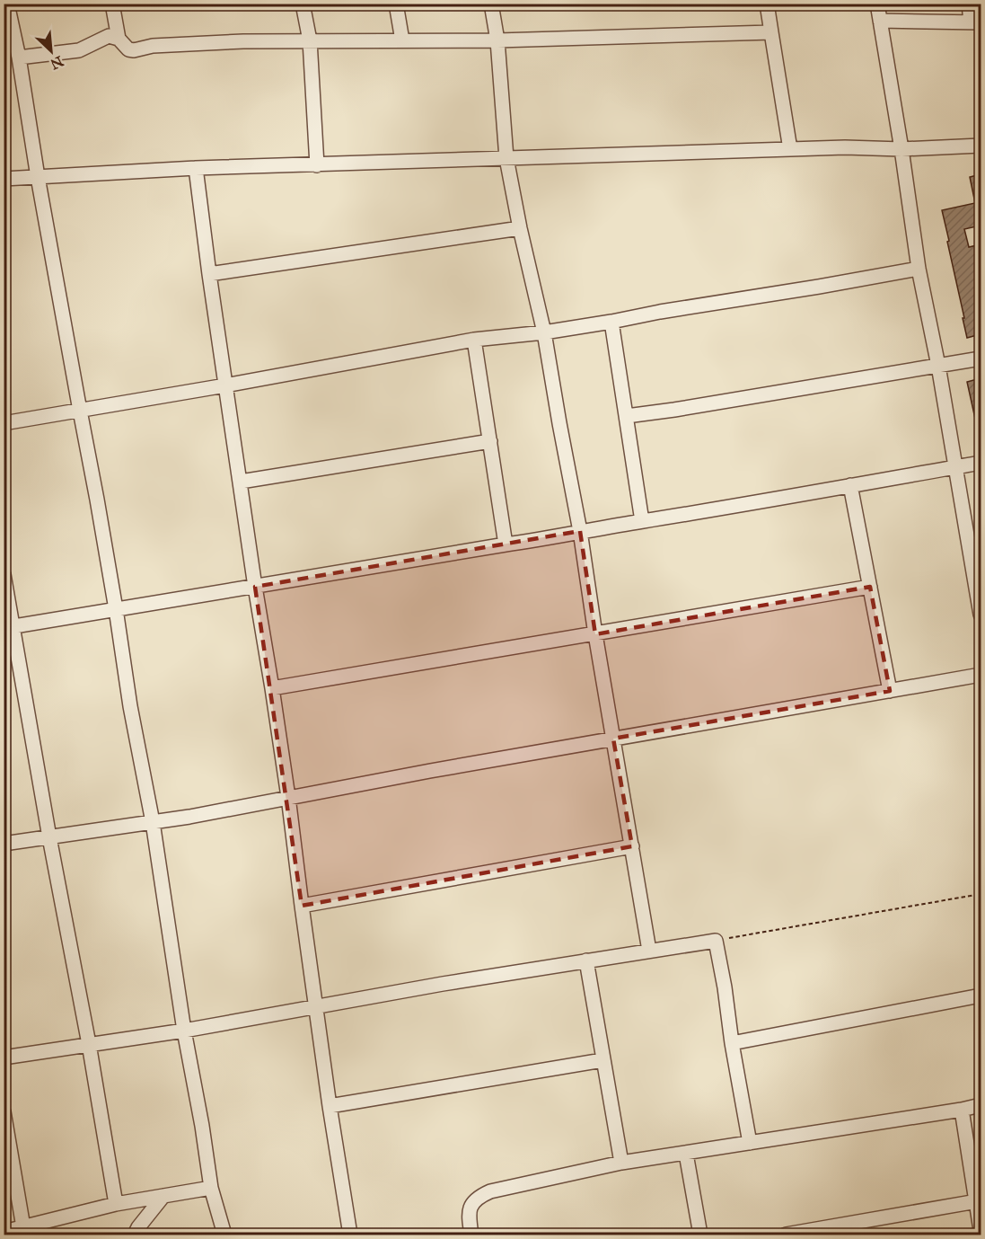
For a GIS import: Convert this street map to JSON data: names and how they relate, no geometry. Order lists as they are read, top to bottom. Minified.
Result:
{"north":"bottom right"}
